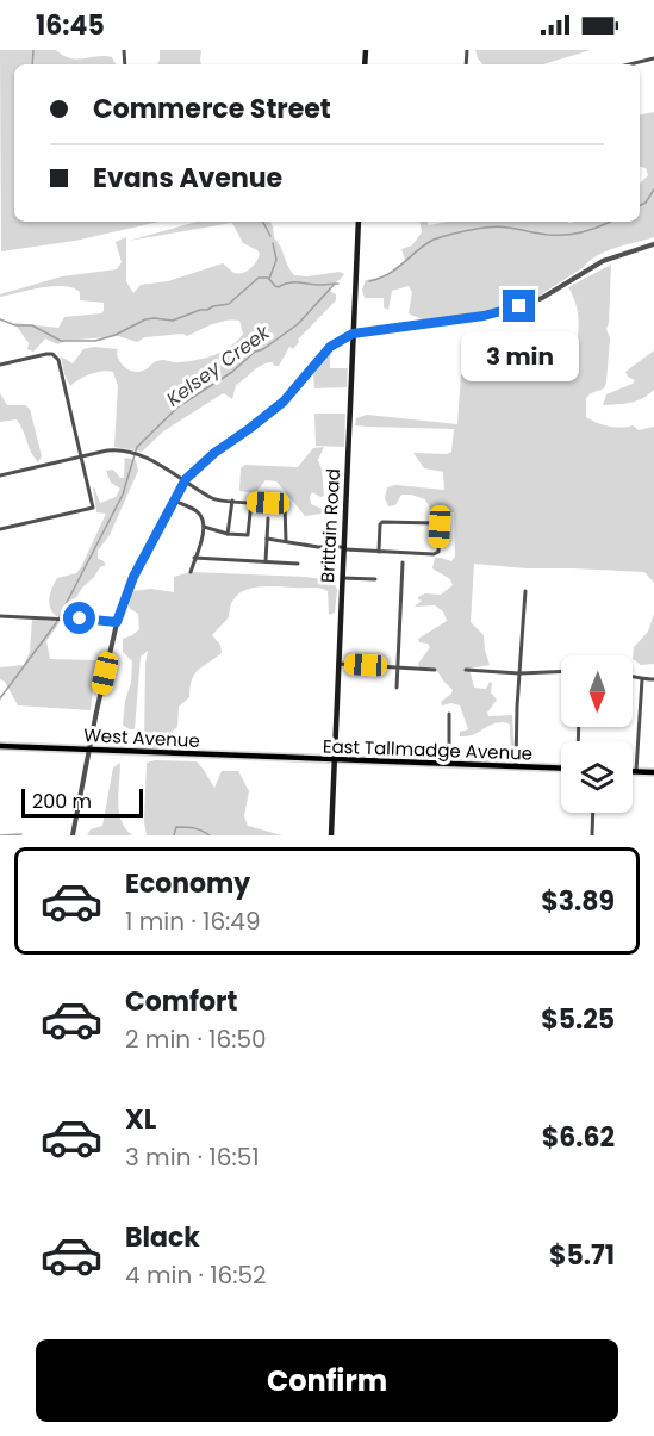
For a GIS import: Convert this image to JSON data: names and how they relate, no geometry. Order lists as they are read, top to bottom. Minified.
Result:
{"streets":{"main road":["Brittain Road","West Avenue","East Tallmadge Avenue"]},"crossings":[["Brittain Road","East Tallmadge Avenue"],["West Avenue","East Tallmadge Avenue"]],"water":["Kelsey Creek"],"scale_bar":"200 m","north":"bottom","page":{"status":"16:45","banner":["Commerce Street","Evans Avenue"],"bubble":"3 min","scale":"200 m","list":[{"name":"Economy","note":"1 min · 16:49","value":"$3.89"},{"name":"Comfort","note":"2 min · 16:50","value":"$5.25"},{"name":"XL","note":"3 min · 16:51","value":"$6.62"},{"name":"Black","note":"4 min · 16:52","value":"$5.71"}],"buttons":"Confirm"}}
